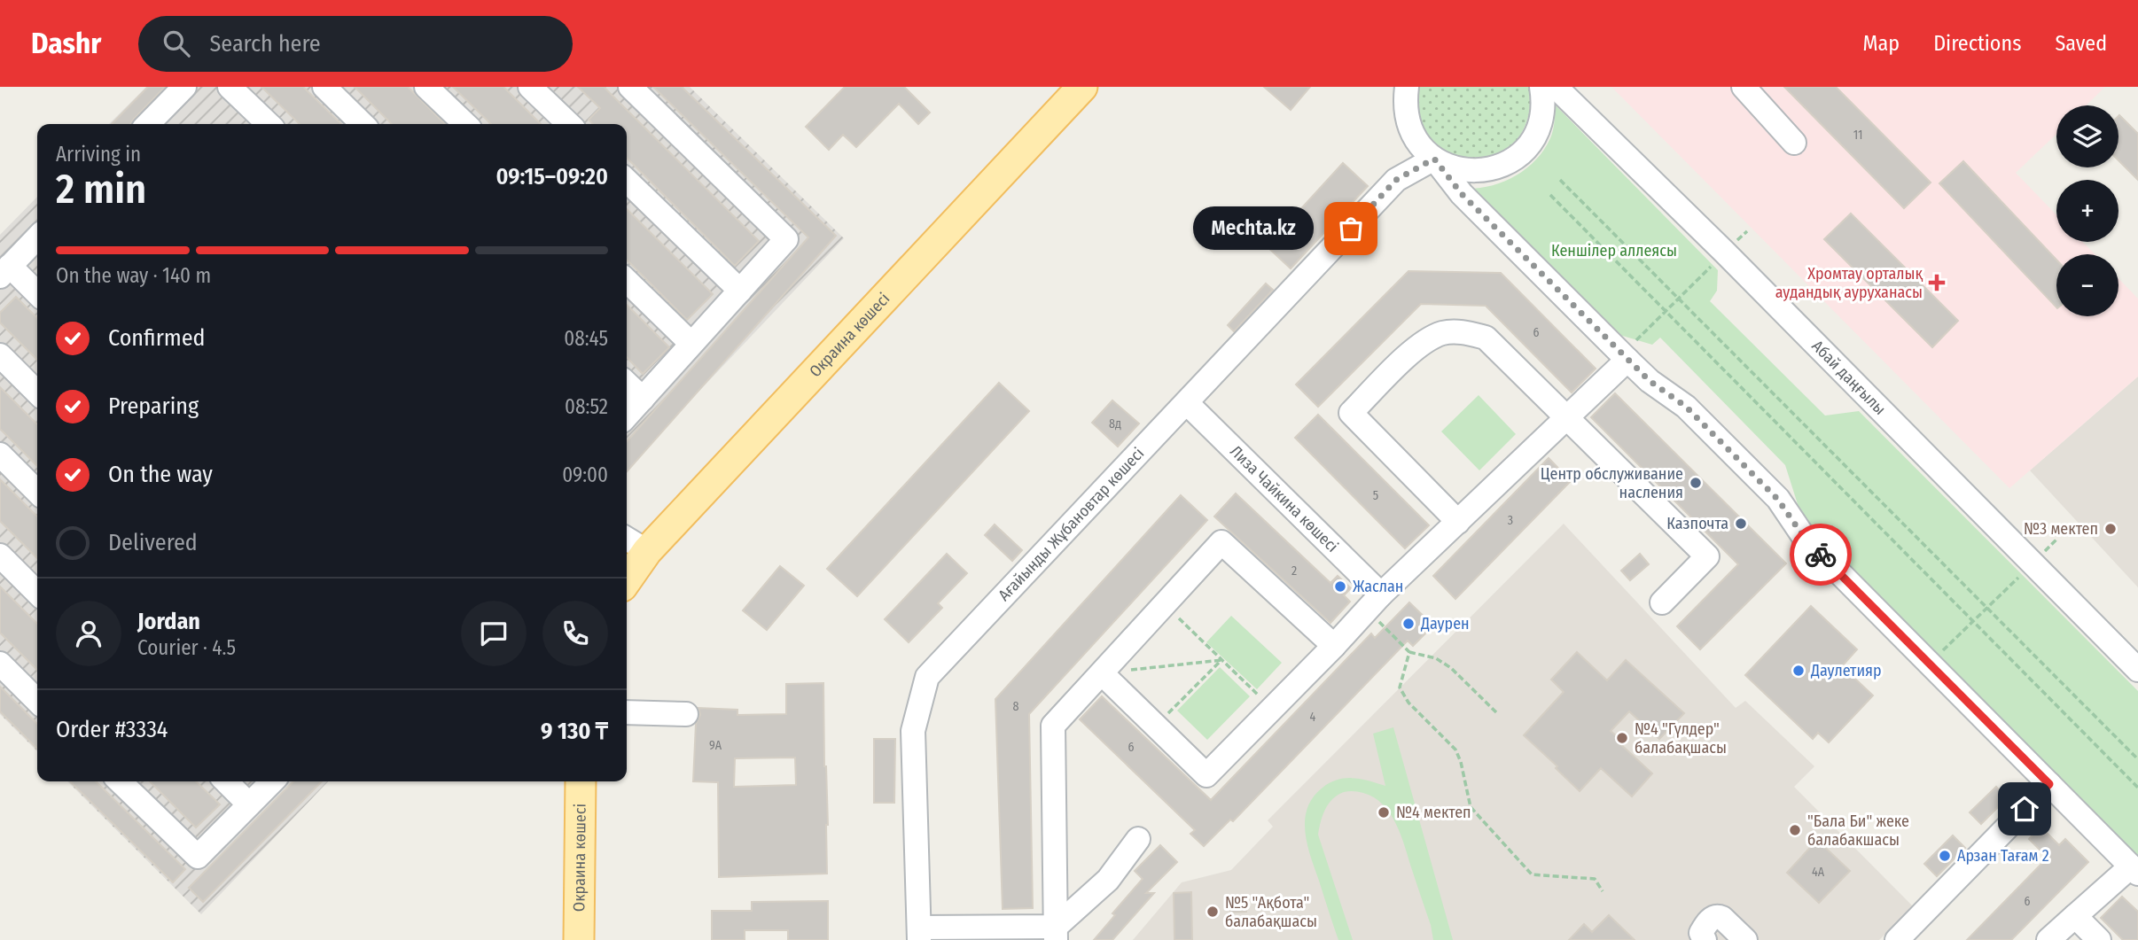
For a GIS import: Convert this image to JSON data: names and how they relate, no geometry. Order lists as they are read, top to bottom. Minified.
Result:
{"streets":{"main road":["Окраина көшесі"],"street":["Абай даңғылы","Лиза Чайкина көшесі","Ағайынды Жұбановтар көшесі"]},"crossings":[["Лиза Чайкина көшесі","Ағайынды Жұбановтар көшесі"]],"parks":["Кеншілер аллеясы"],"places":{"other":["Mechta.kz","Центр обслуживание насления","Казпочта","№3 мектеп","Жаслан","Даурен","Даулетияр","№4 \"Гүлдер\" балабақшасы","№4 мектеп","\"Бала Би\" жеке балабакшасы","Арзан Тағам 2","№5 \"Ақбота\" балабақшасы"],"health":["Хромтау орталық аудандық ауруханасы"]},"house_numbers":["11","6","8д","5","3","2","8","4","9А","6","4А","6"],"page":{"header":"Dashr","search":"Search here","nav":["Map","Directions","Saved"],"map_buttons":["+","−"],"heading":["2 min","Arriving in","09:15–09:20"],"panel":["Jordan","Courier · 4.5","Order #3334","9 130 ₸"],"bubble":"Mechta.kz","bar":"On the way · 140 m","list":[["Confirmed","08:45"],["Preparing","08:52"],["On the way","09:00"],"Delivered"]}}
